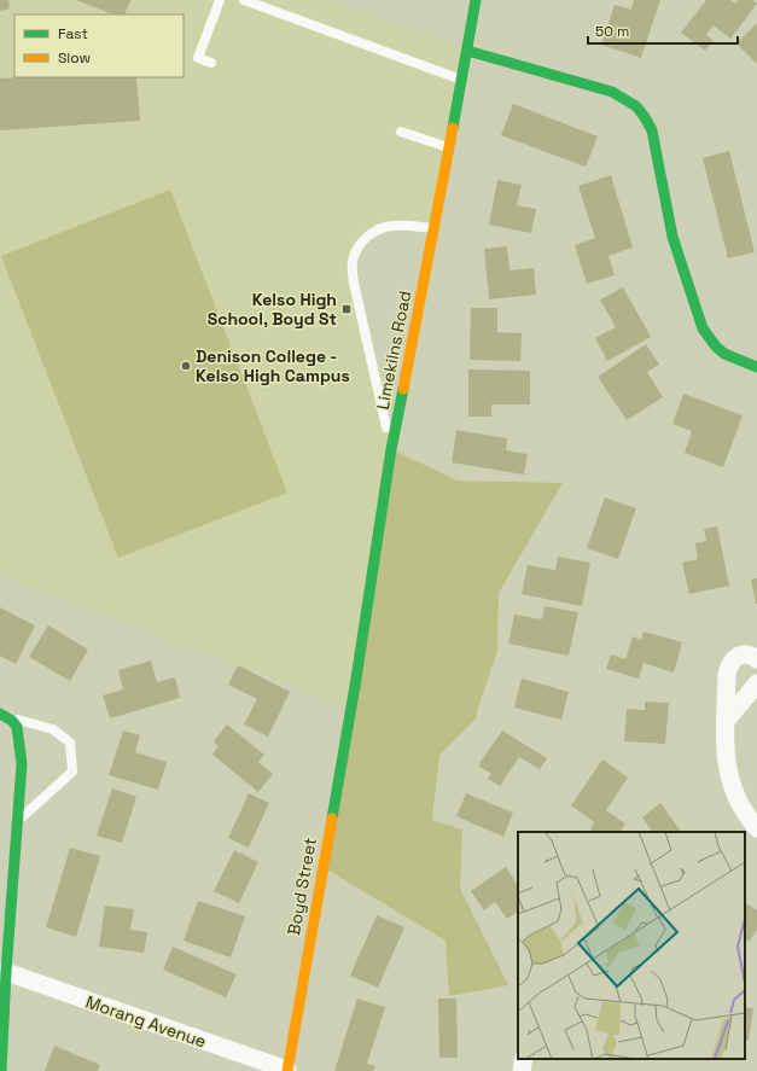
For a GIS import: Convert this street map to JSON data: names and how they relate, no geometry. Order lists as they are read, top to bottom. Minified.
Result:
{"streets":{"main road":["Limekilns Road","Boyd Street"],"street":["Morang Avenue"]},"crossings":[["Limekilns Road","Boyd Street"],["Boyd Street","Morang Avenue"]],"places":{"transit":["Kelso High School, Boyd St"],"other":["Denison College - Kelso High Campus"]},"legend":["Fast","Slow"],"scale_bar":"50 m"}
